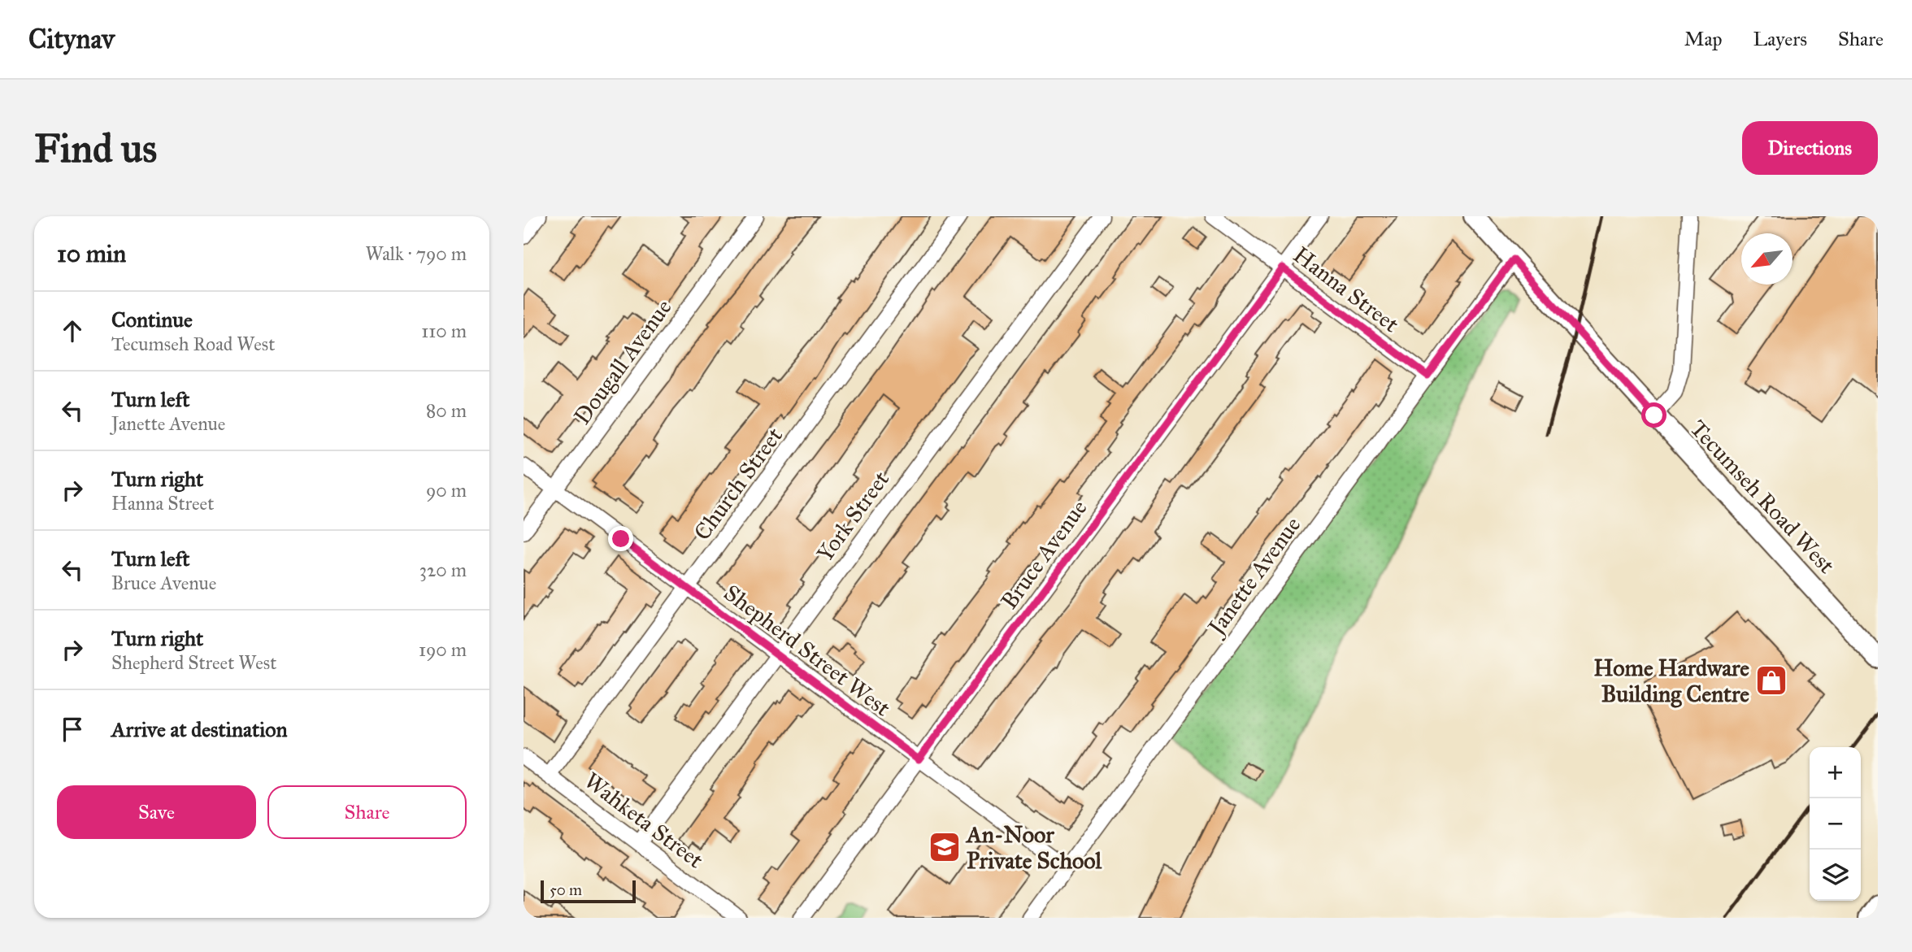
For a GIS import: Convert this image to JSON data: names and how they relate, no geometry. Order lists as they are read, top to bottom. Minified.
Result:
{"streets":{"main road":["Tecumseh Road West"],"street":["Hanna Street","Dougall Avenue","Church Street","York Street","Bruce Avenue","Janette Avenue","Shepherd Street West","Wahketa Street"]},"crossings":[["Hanna Street","Bruce Avenue"],["Hanna Street","Janette Avenue"],["Dougall Avenue","Shepherd Street West"],["Church Street","Shepherd Street West"],["Church Street","Wahketa Street"],["Tecumseh Road West","Janette Avenue"],["York Street","Shepherd Street West"],["York Street","Wahketa Street"],["Bruce Avenue","Shepherd Street West"],["Janette Avenue","Shepherd Street West"]],"places":{"shop":["Home Hardware Building Centre"],"school or university":["An-Noor Private School"]},"scale_bar":"50 m","north":"bottom left","page":{"header":"Citynav","nav":["Map","Layers","Share"],"buttons":["Directions",["Save","Share"]],"title":"Find us","heading":["10 min","Walk · 790 m"],"list":[["Continue","Tecumseh Road West","110 m"],["Turn left","Janette Avenue","80 m"],["Turn right","Hanna Street","90 m"],["Turn left","Bruce Avenue","320 m"],["Turn right","Shepherd Street West","190 m"],"Arrive at destination"],"map_buttons":["+","−"],"scale":"50 m"}}
